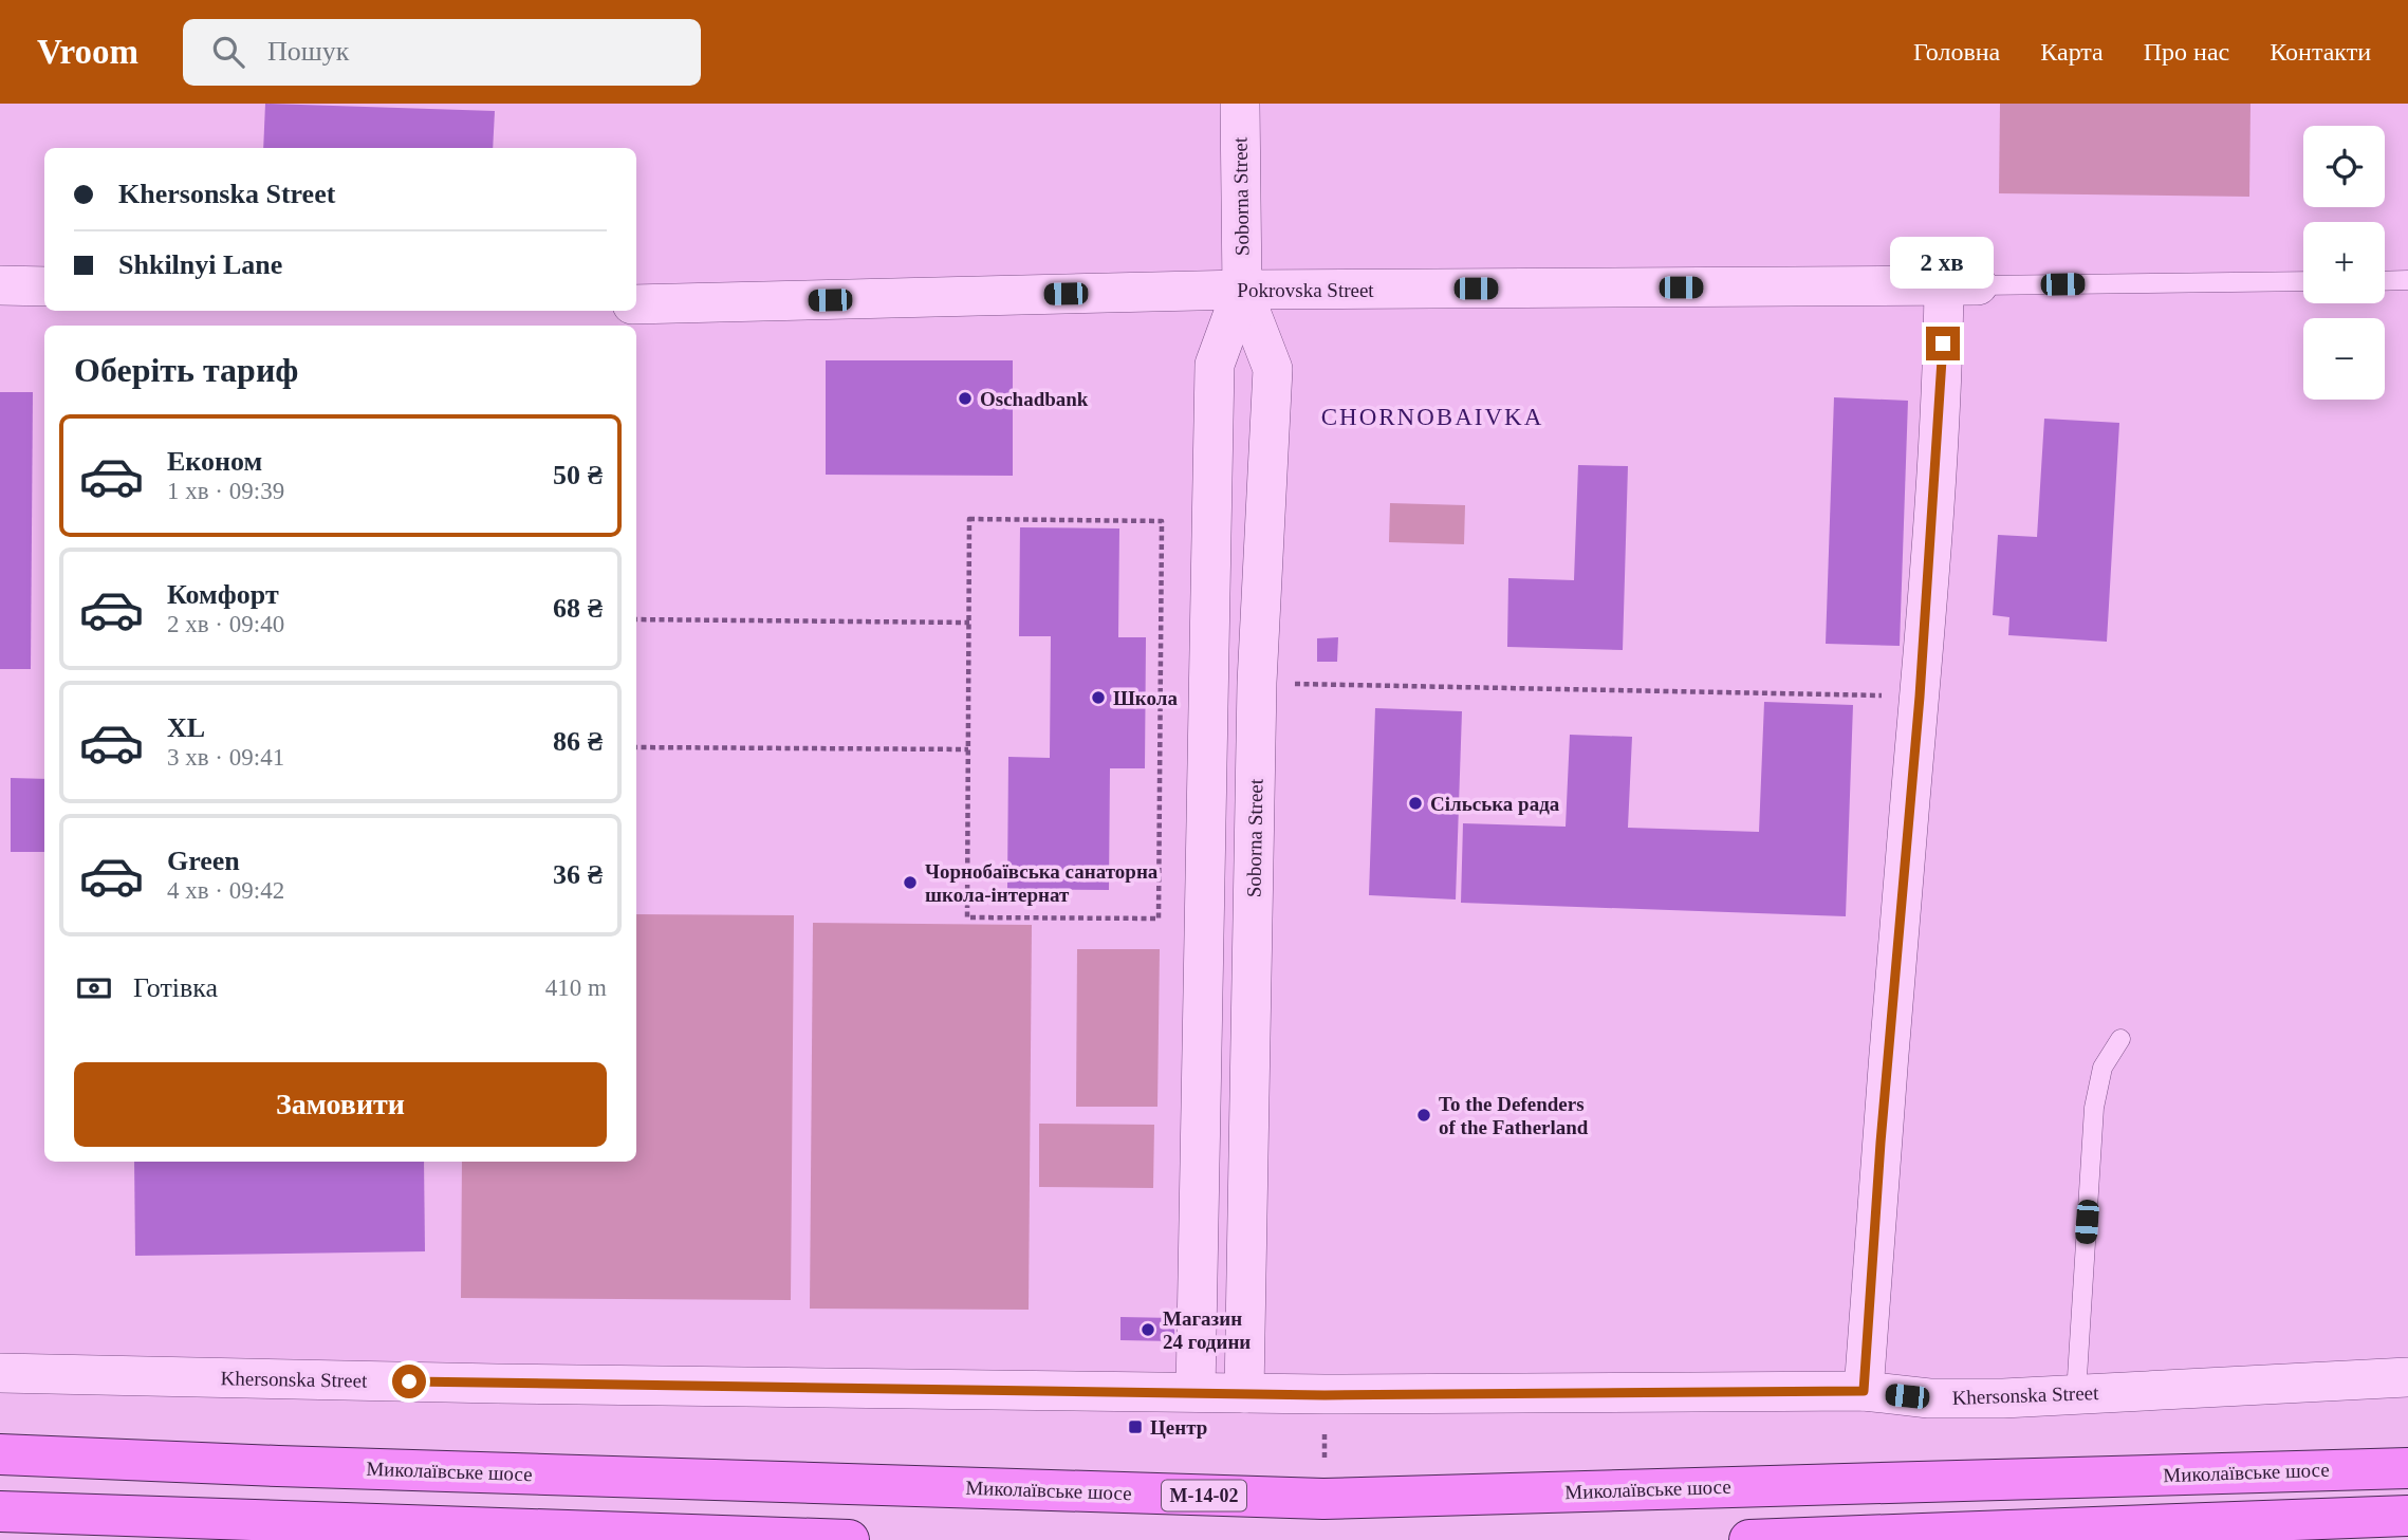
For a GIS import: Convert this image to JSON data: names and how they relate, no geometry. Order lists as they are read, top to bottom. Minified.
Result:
{"streets":{"main road":["Миколаївське шосе","М-14-02"],"street":["Soborna Street","Pokrovska Street","Khersonska Street"]},"crossings":[["Soborna Street","Pokrovska Street"],["Soborna Street","Khersonska Street"]],"districts":["CHORNOBAIVKA"],"places":{"other":["Oschadbank","Школа","Сільська рада","Чорнобаївська санаторна школа-інтернат","To the Defenders of the Fatherland","Магазин 24 години"],"transit":["Центр"]},"page":{"header":"Vroom","search":"Пошук","nav":["Головна","Карта","Про нас","Контакти"],"map_buttons":["+","−"],"banner":["Khersonska Street","Shkilnyi Lane"],"bubble":"2 хв","heading":"Оберіть тариф","list":[{"name":"Економ","note":"1 хв · 09:39","value":"50 ₴"},{"name":"Комфорт","note":"2 хв · 09:40","value":"68 ₴"},{"name":"XL","note":"3 хв · 09:41","value":"86 ₴"},{"name":"Green","note":"4 хв · 09:42","value":"36 ₴"}],"pay":["Готівка","410 m"],"buttons":"Замовити"}}
